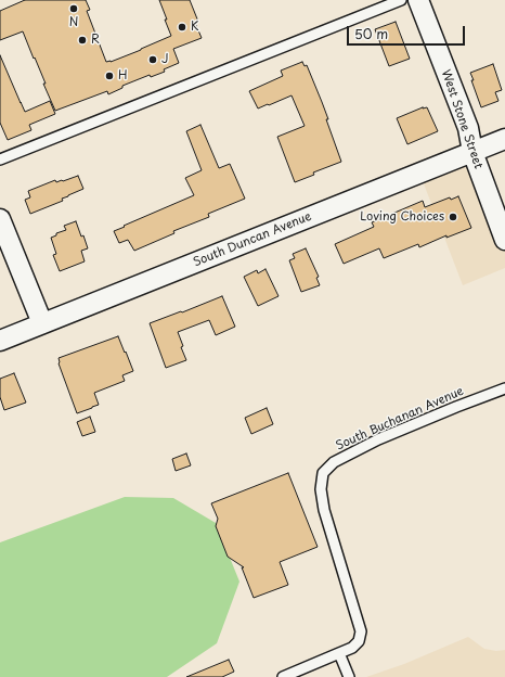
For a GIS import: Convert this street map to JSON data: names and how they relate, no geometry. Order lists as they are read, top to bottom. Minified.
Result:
{"streets":{"street":["West Stone Street","South Duncan Avenue"],"lane":["South Buchanan Avenue"]},"crossings":[["West Stone Street","South Duncan Avenue"]],"places":["N","K","R","J","H","Loving Choices"],"scale_bar":"50 m"}
